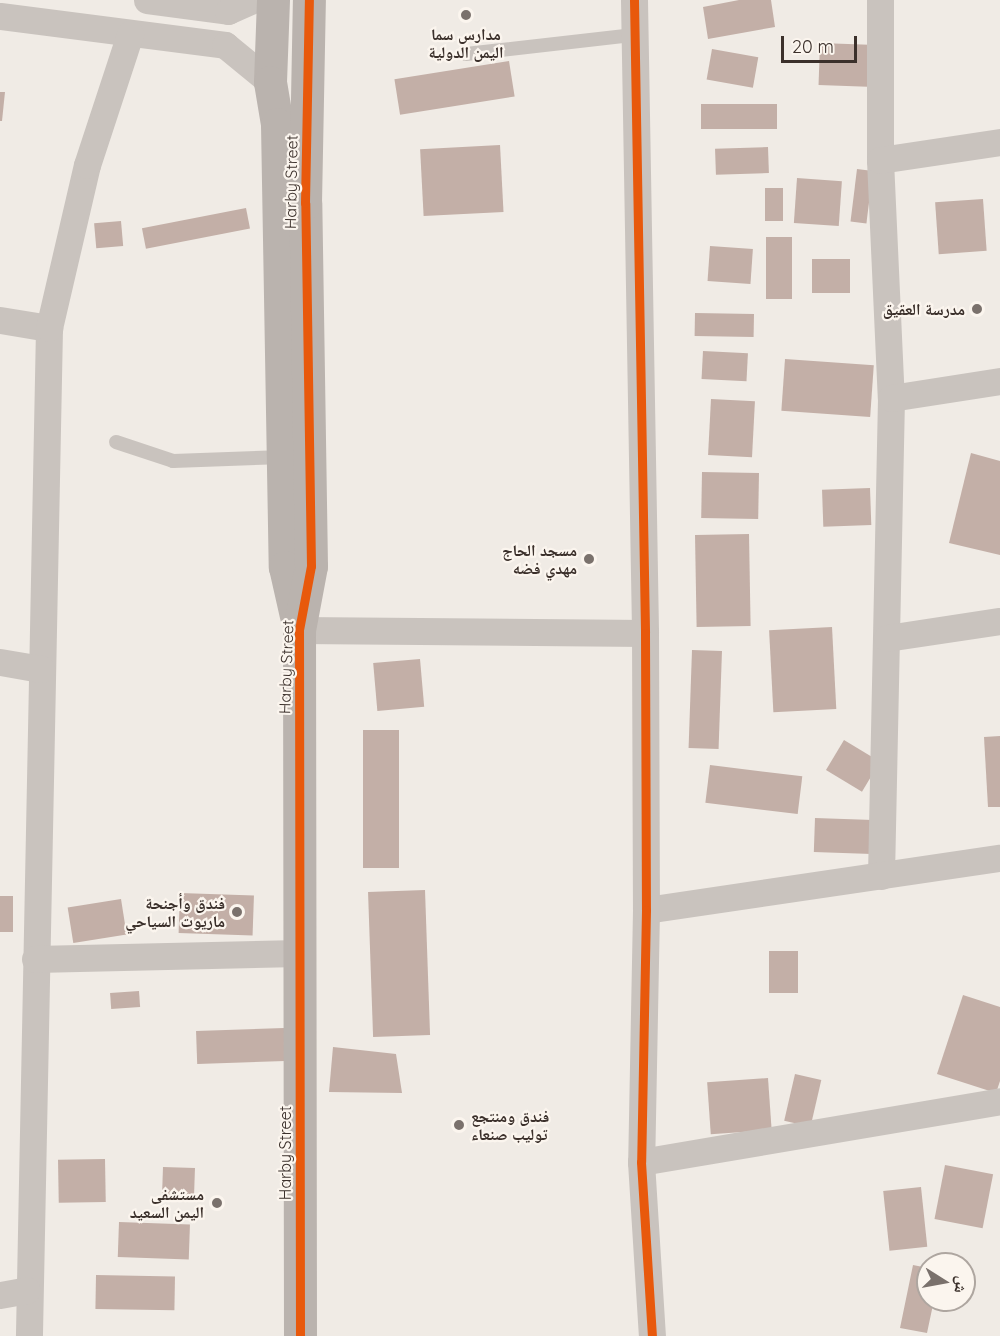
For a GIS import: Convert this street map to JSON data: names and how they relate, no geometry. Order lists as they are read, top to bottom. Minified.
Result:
{"streets":{"street":["Harby Street"]},"places":["مدارس سما اليمن الدولية","مدرسة العقيق","مسجد الحاج مهدي فضه","فندق وأجنحة ماريوت السياحي","فندق ومنتجع توليب صنعاء","مستشفى اليمن السعيد"],"scale_bar":"20 m","north":"right"}
